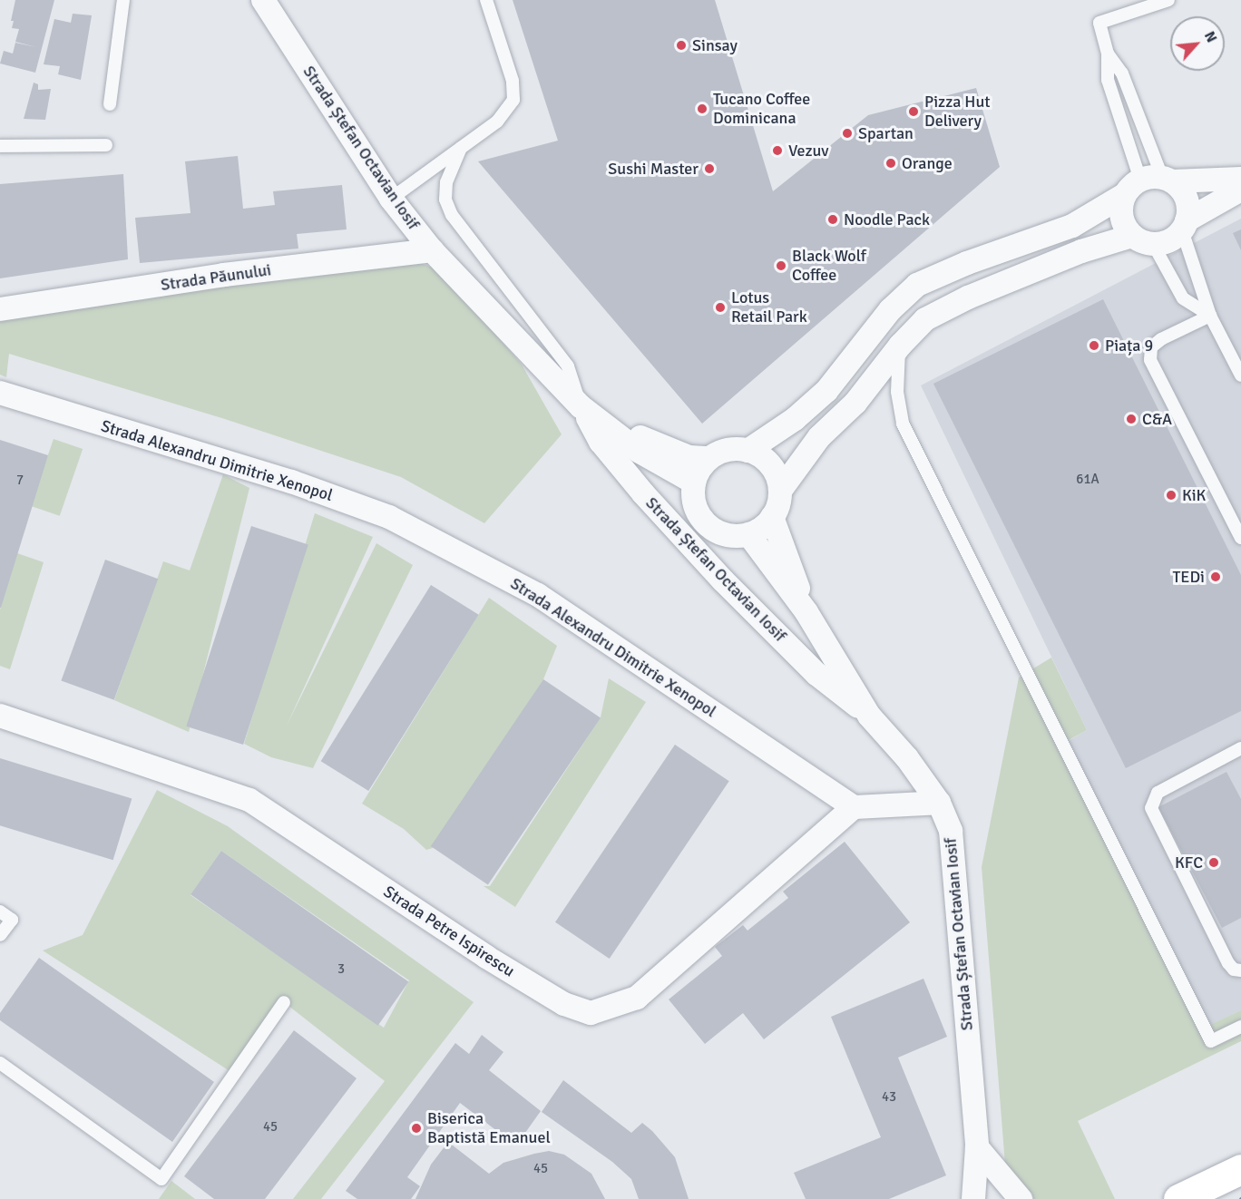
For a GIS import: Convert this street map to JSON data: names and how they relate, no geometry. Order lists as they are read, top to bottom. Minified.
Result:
{"streets":{"street":["Strada Ștefan Octavian Iosif","Strada Păunului","Strada Alexandru Dimitrie Xenopol","Strada Petre Ispirescu"]},"crossings":[["Strada Ștefan Octavian Iosif","Strada Păunului"],["Strada Alexandru Dimitrie Xenopol","Strada Petre Ispirescu"]],"places":["Sinsay","Tucano Coffee Dominicana","Pizza Hut Delivery","Spartan","Vezuv","Orange","Sushi Master","Noodle Pack","Black Wolf Coffee","Lotus Retail Park","Piața 9","C&A","KiK","TEDi","KFC","Biserica Baptistă Emanuel"],"house_numbers":["61A","7","3","43","45","45"],"north":"top right"}
